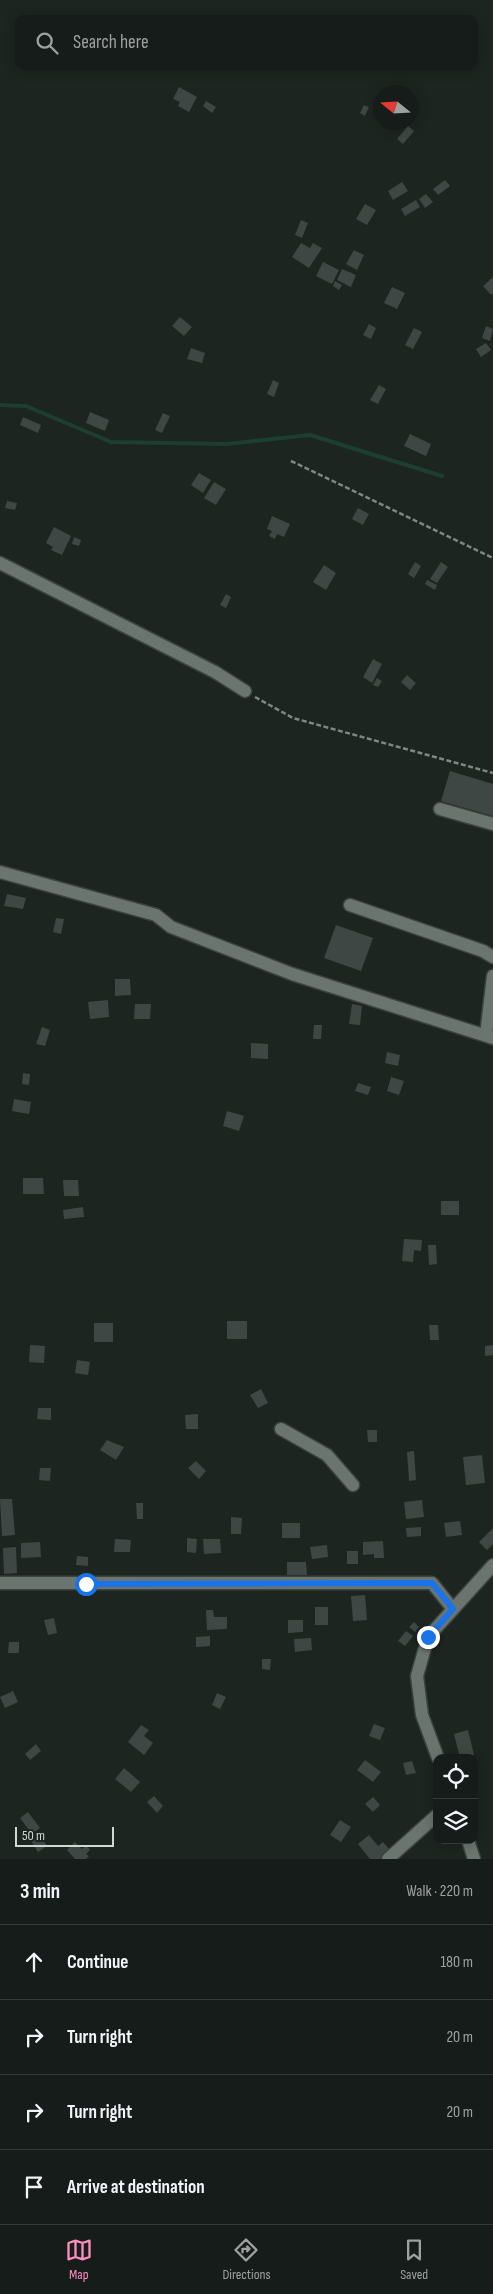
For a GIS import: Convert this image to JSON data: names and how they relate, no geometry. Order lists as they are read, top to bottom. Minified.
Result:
{"scale_bar":"50 m","north":"left","page":{"search":"Search here","scale":"50 m","heading":["3 min","Walk · 220 m"],"list":[["Continue","180 m"],["Turn right","20 m"],["Turn right","20 m"],"Arrive at destination"],"nav":["Map","Directions","Saved"]}}
